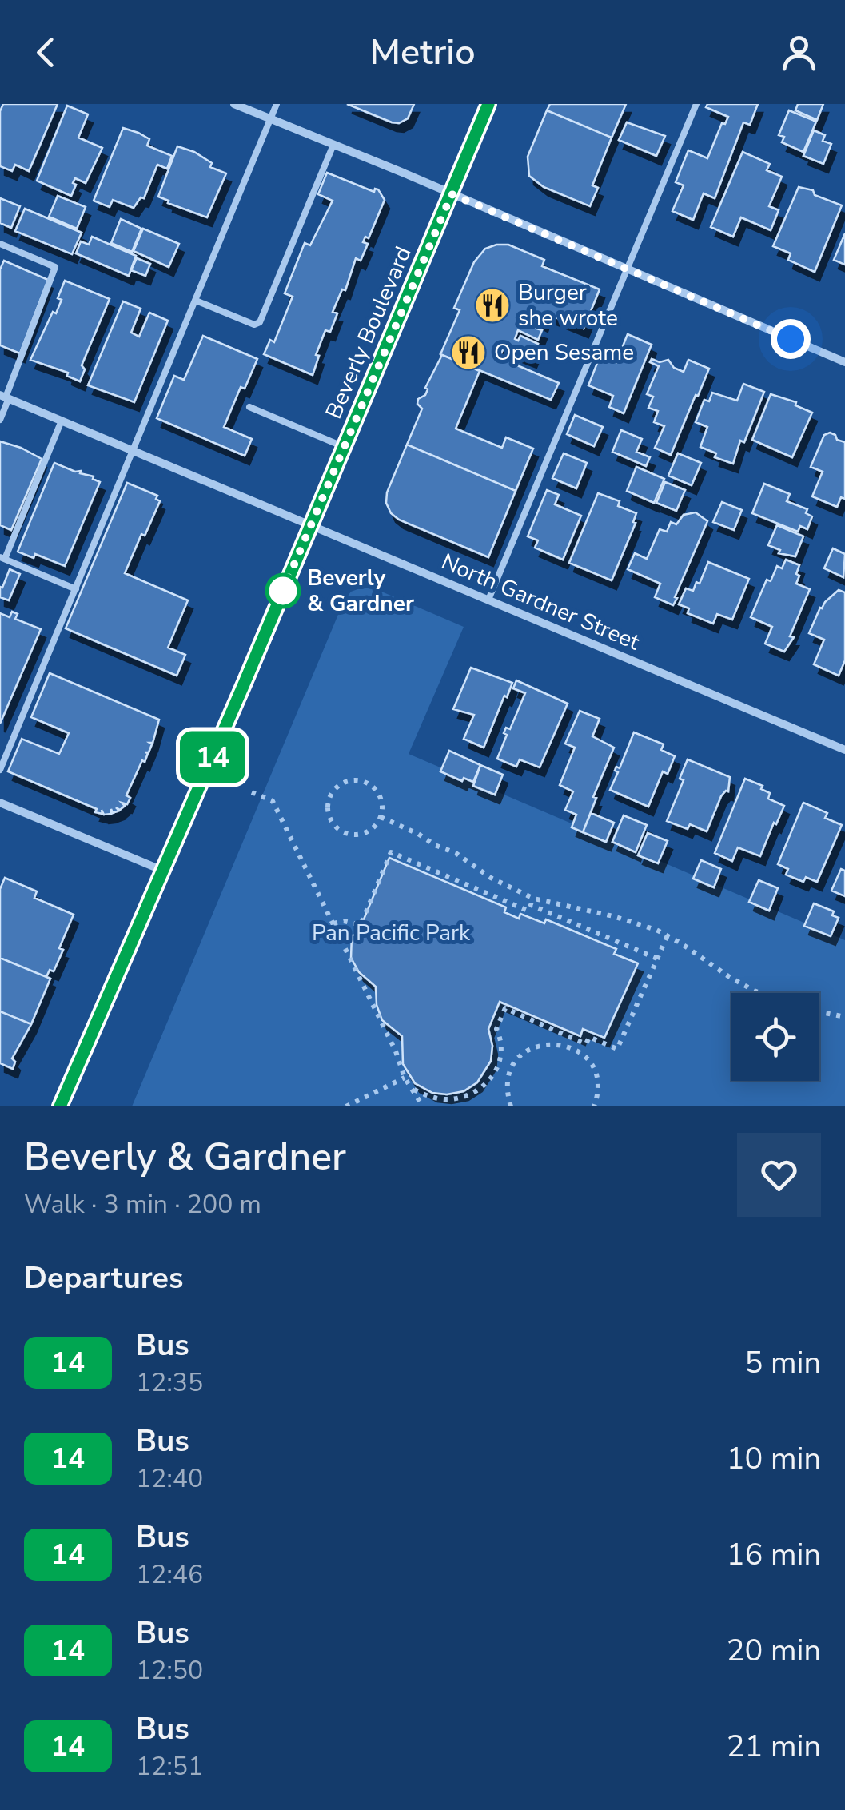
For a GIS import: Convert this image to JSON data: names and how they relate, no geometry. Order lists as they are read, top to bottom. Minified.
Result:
{"streets":{"main road":["Beverly Boulevard"],"street":["North Gardner Street"]},"crossings":[["Beverly Boulevard","North Gardner Street"]],"parks":["Pan Pacific Park"],"places":{"restaurant":["Burger she wrote","Open Sesame"],"other":["Beverly & Gardner"]},"lines":["bus line 14"],"page":{"header":"Metrio","on_map":"14","heading":[["Beverly & Gardner","Walk · 3 min · 200 m"],"Departures"],"list":[{"mark":"14","name":"Bus","note":"12:35","value":"5 min"},{"mark":"14","name":"Bus","note":"12:40","value":"10 min"},{"mark":"14","name":"Bus","note":"12:46","value":"16 min"},{"mark":"14","name":"Bus","note":"12:50","value":"20 min"},{"mark":"14","name":"Bus","note":"12:51","value":"21 min"}]}}
